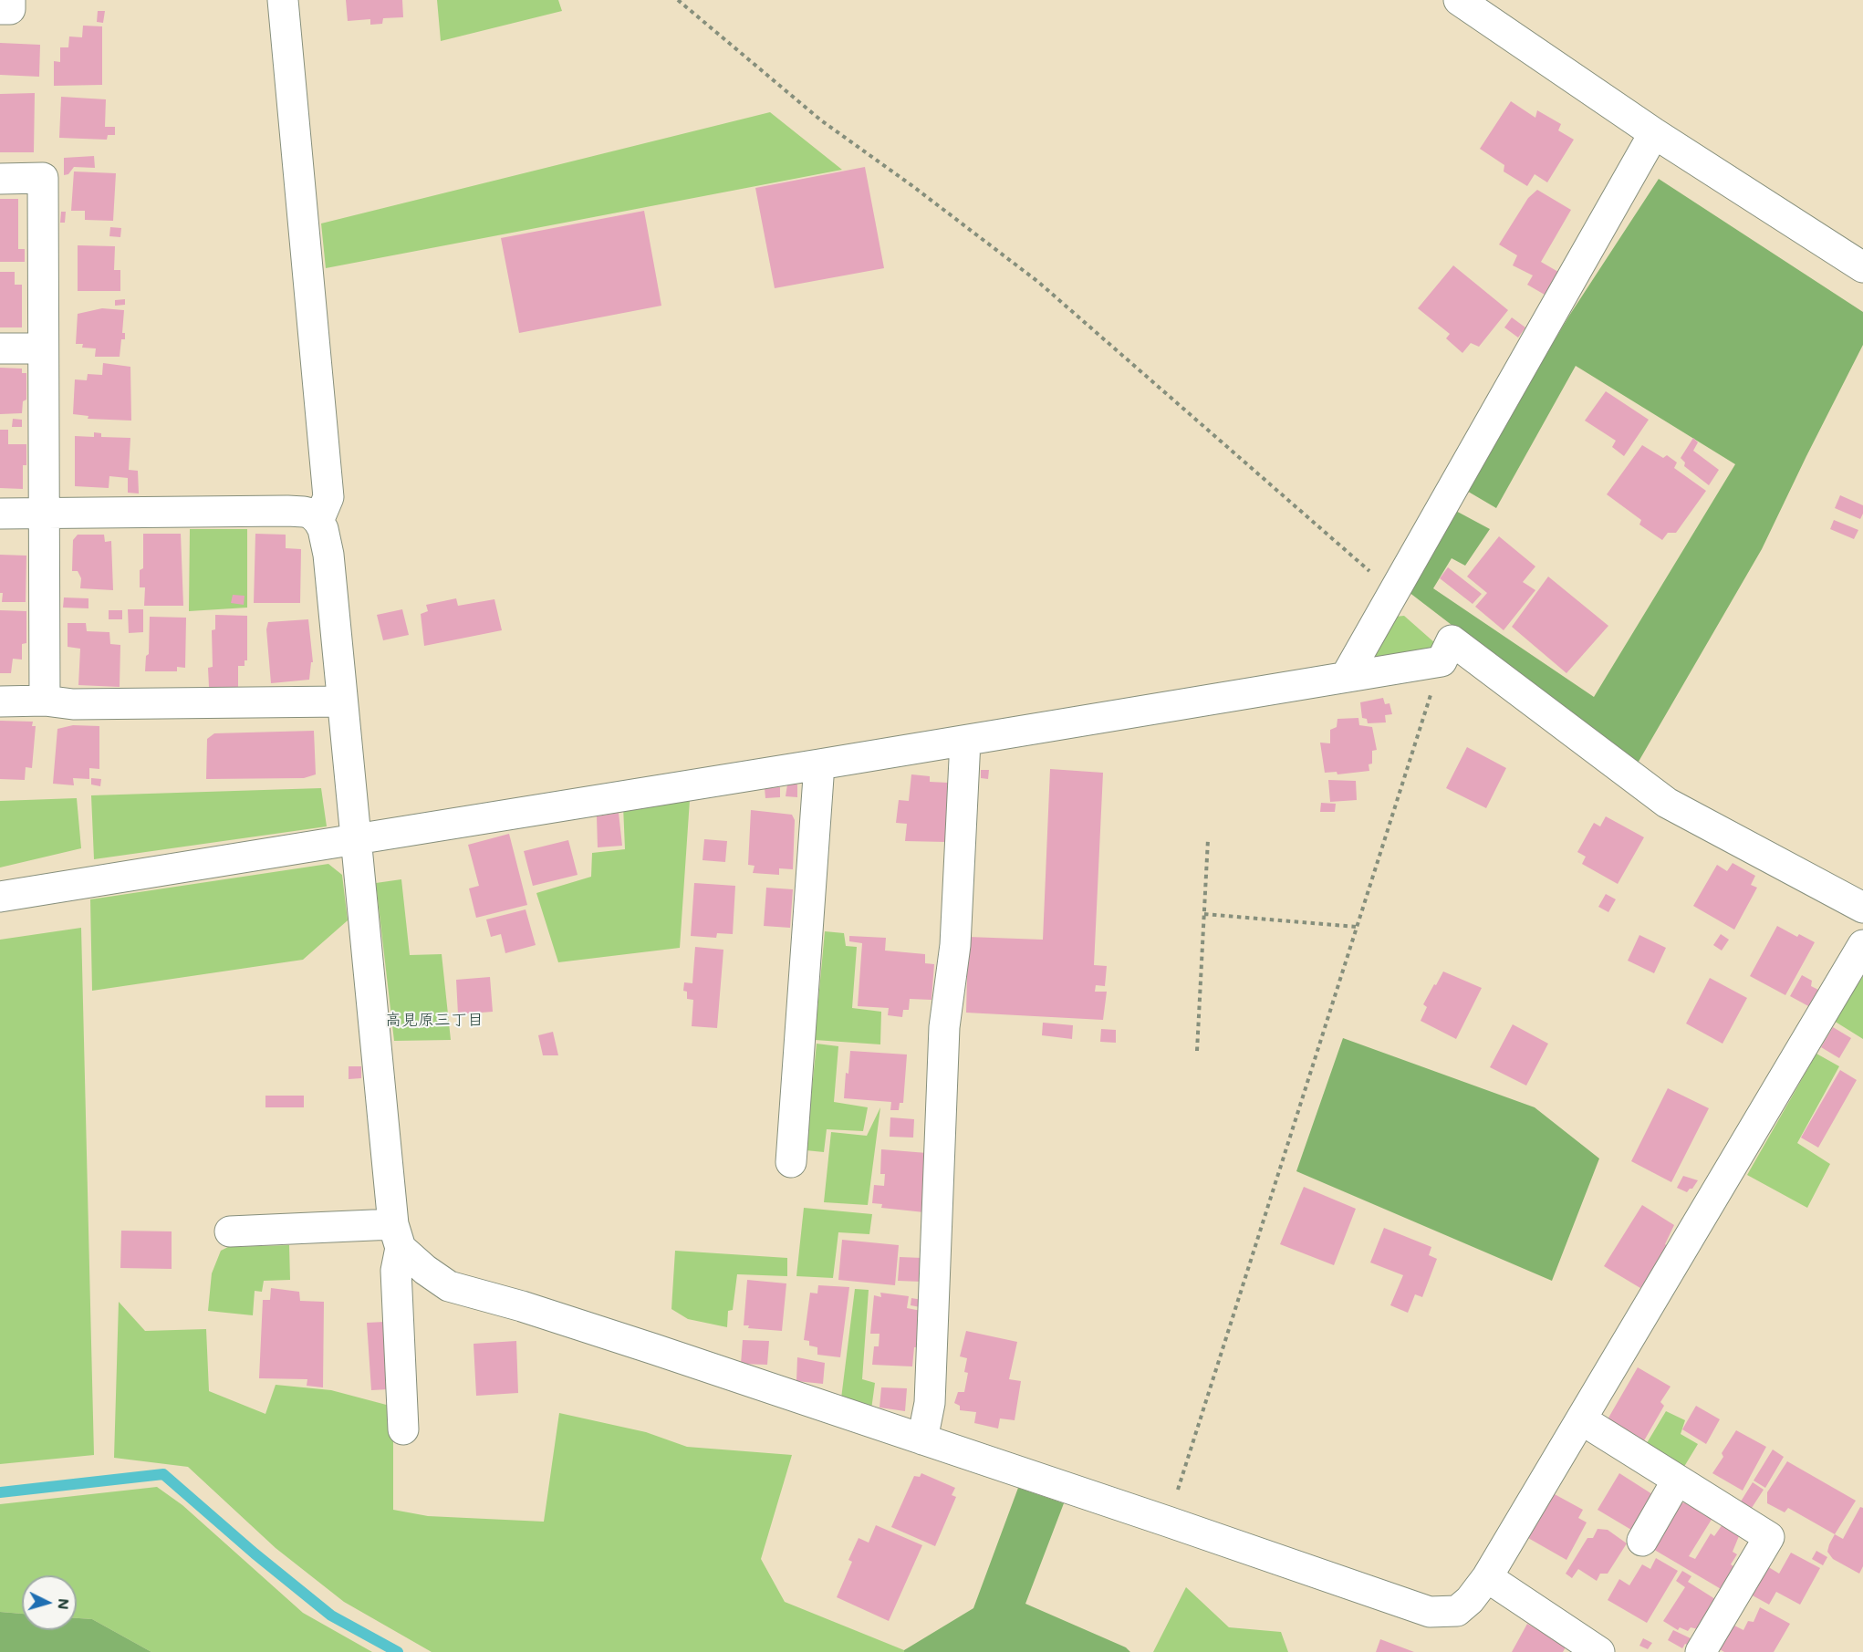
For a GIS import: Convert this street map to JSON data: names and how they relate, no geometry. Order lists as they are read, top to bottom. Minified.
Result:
{"districts":["高見原三丁目"],"north":"right"}
